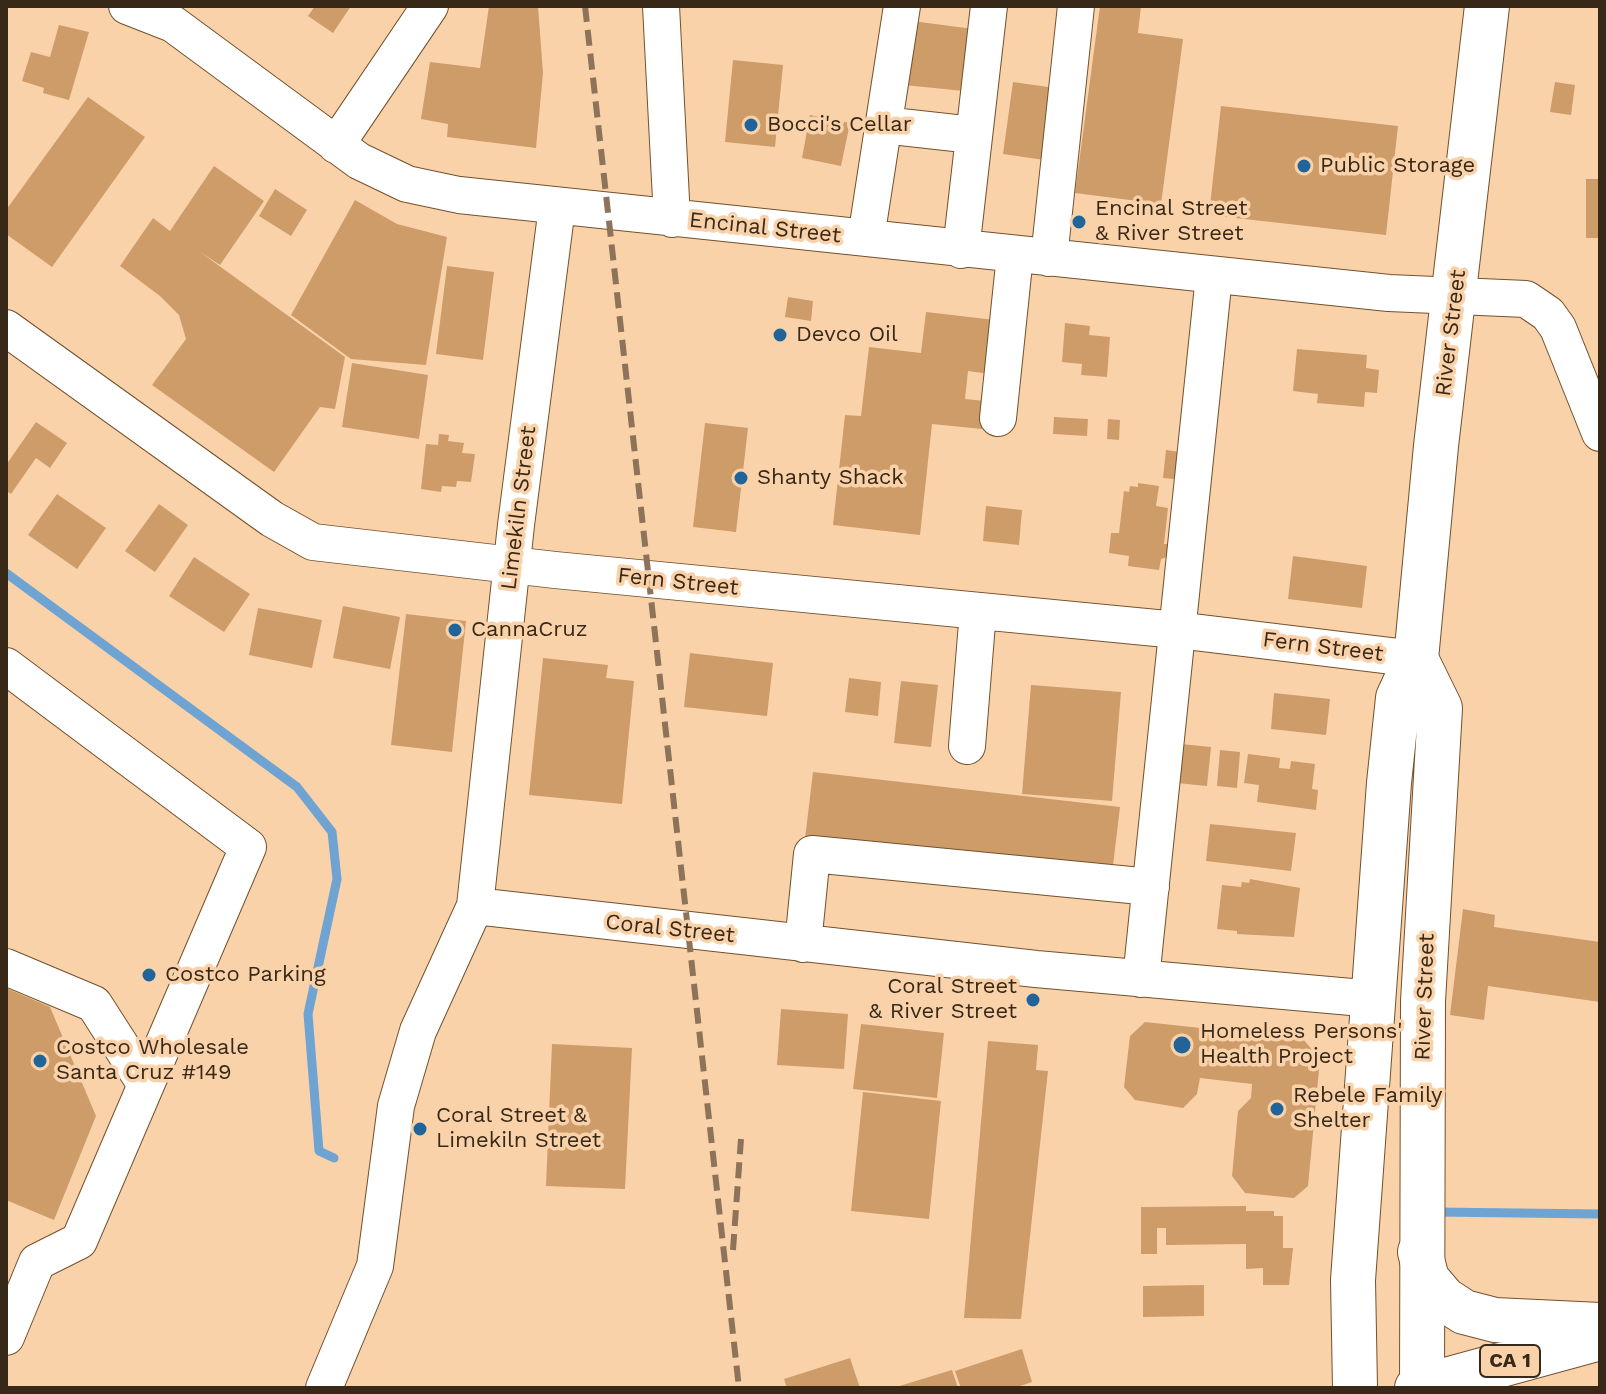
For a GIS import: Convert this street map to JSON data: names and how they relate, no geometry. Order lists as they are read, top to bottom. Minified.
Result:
{"streets":{"main road":["River Street","CA 1"],"street":["Encinal Street","Limekiln Street","Fern Street","Coral Street"]},"crossings":[["Encinal Street","River Street"],["Encinal Street","Limekiln Street"],["River Street","Fern Street"],["River Street","Coral Street"],["River Street","CA 1"],["Limekiln Street","Fern Street"],["Limekiln Street","Coral Street"]],"places":["Bocci's Cellar","Public Storage","Encinal Street & River Street","Devco Oil","Shanty Shack","CannaCruz","Costco Parking","Coral Street & River Street","Homeless Persons' Health Project","Costco Wholesale Santa Cruz #149","Rebele Family Shelter","Coral Street & Limekiln Street"]}
